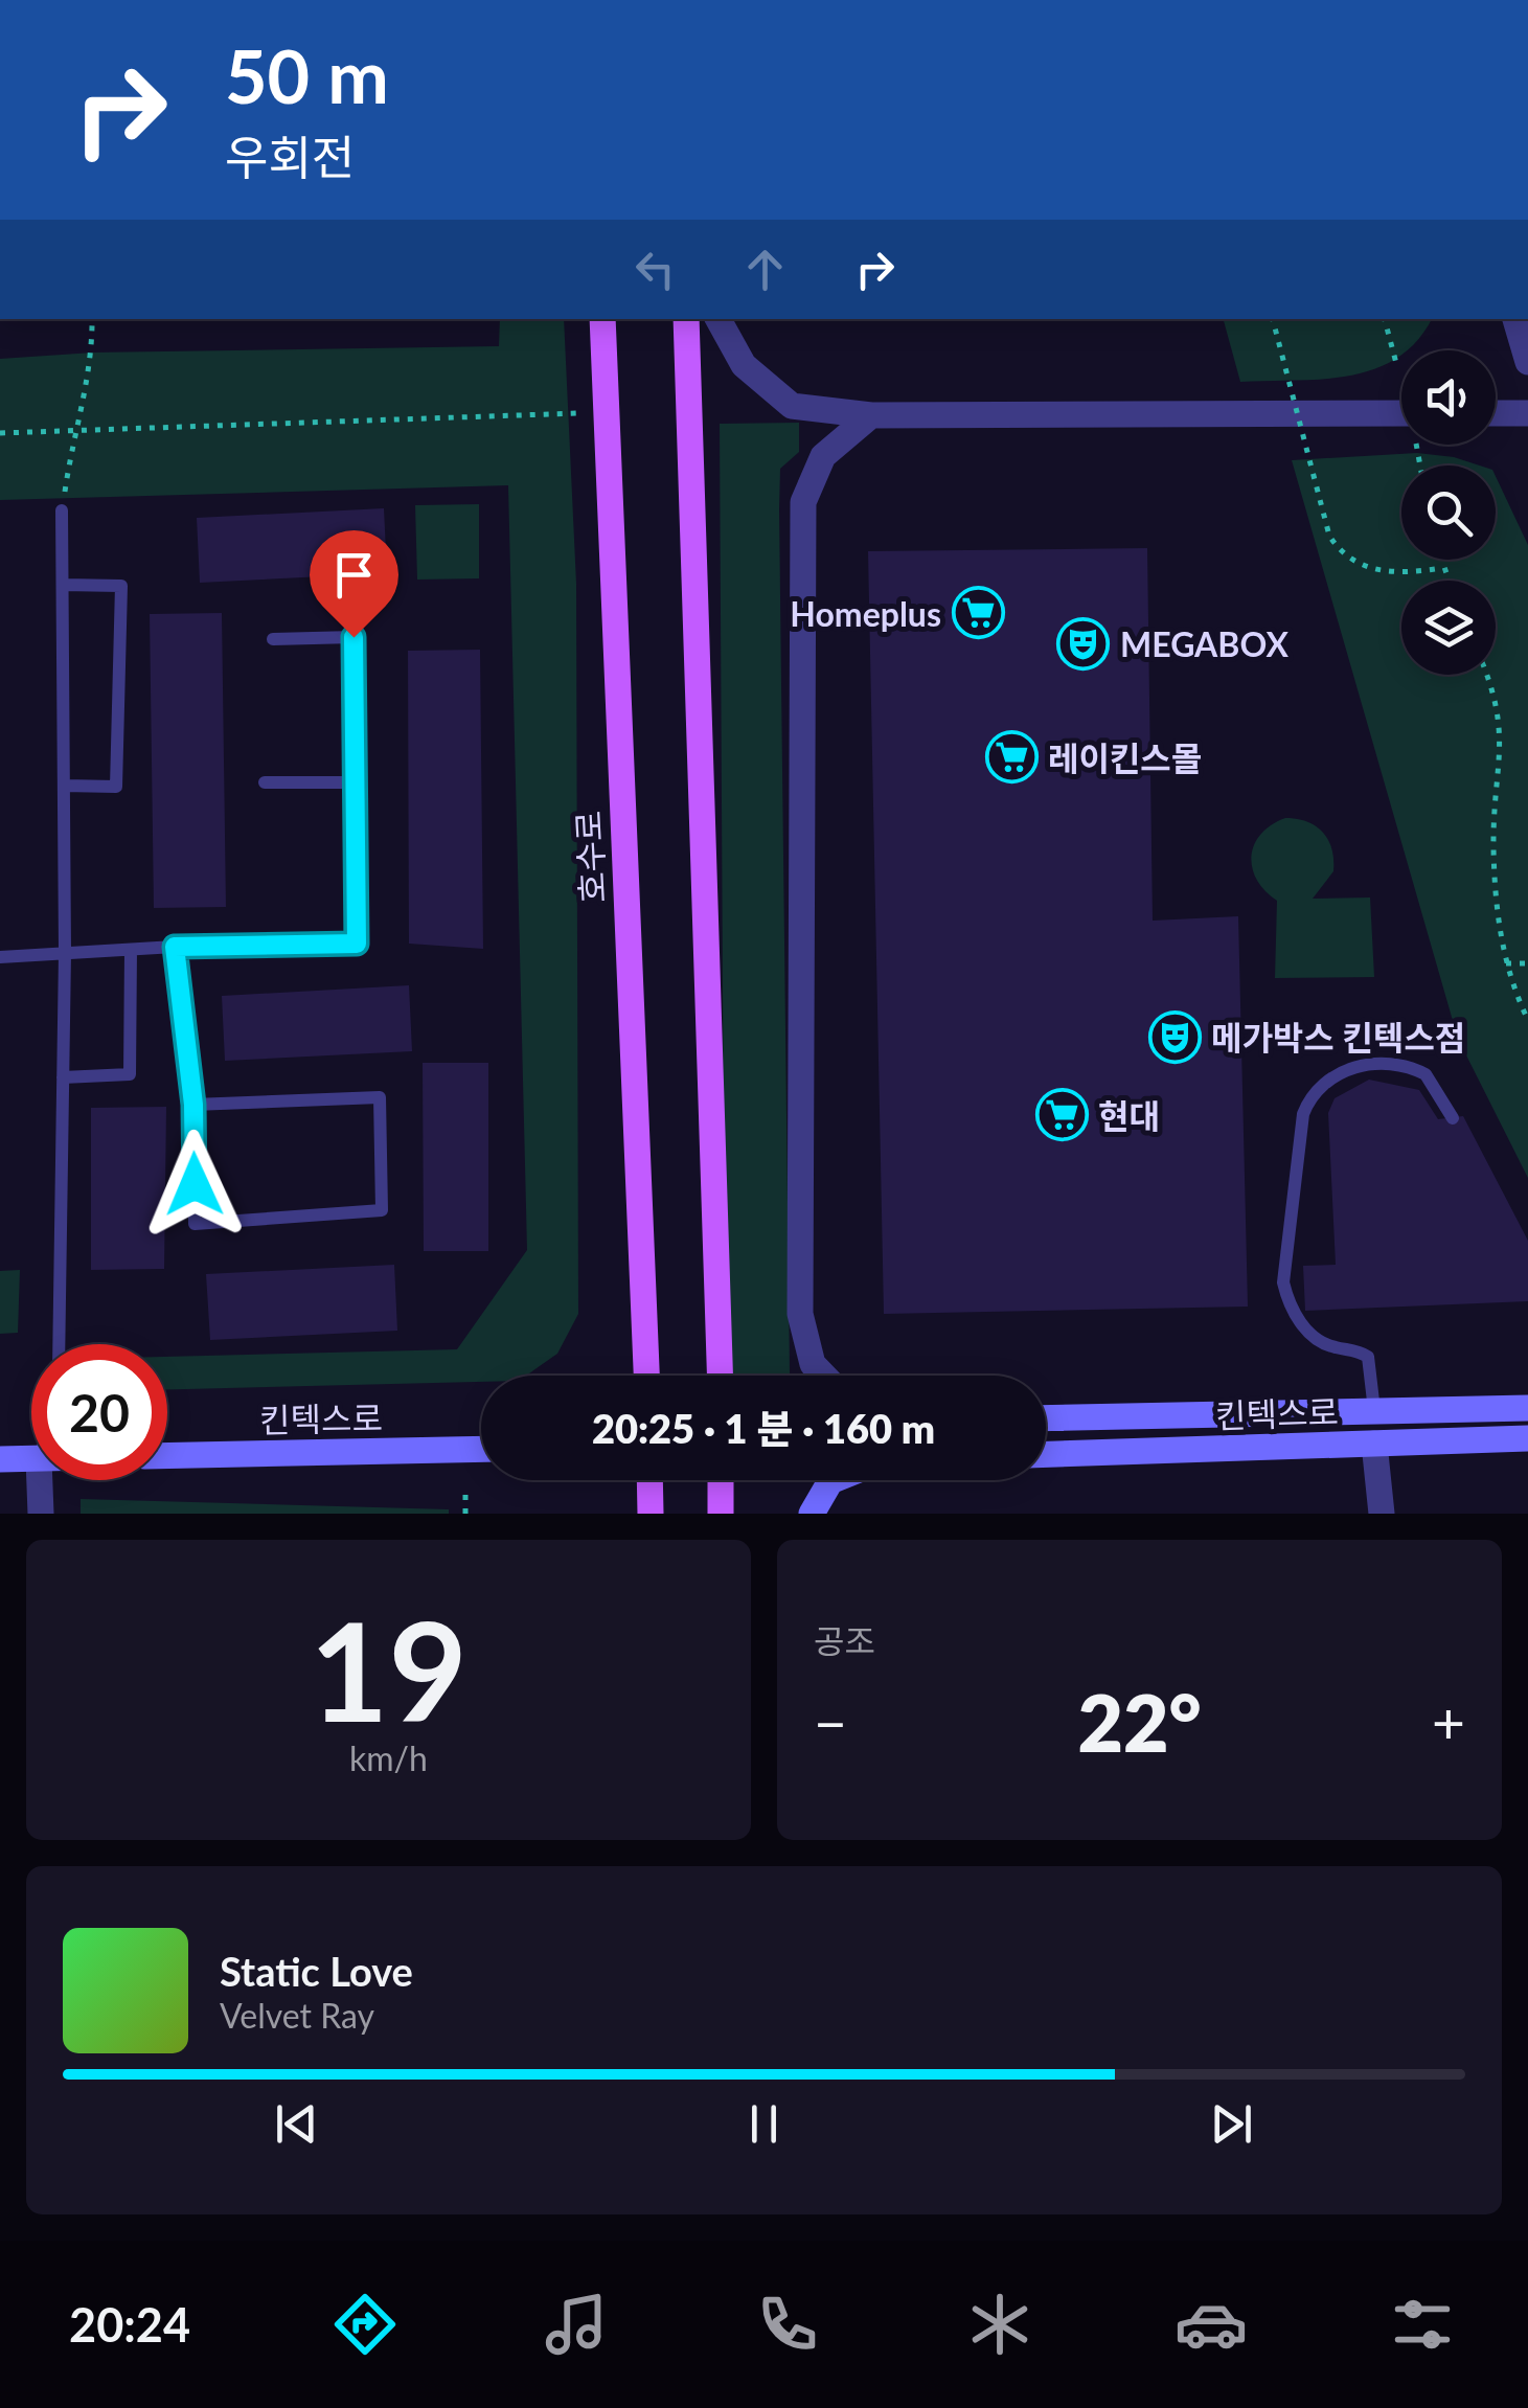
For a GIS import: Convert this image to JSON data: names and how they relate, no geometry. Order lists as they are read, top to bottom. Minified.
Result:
{"streets":{"main road":["호수로","킨텍스로"]},"places":{"supermarket":["Homeplus","레이킨스몰","현대"],"theatre":["MEGABOX","메가박스 킨텍스점"]},"page":{"turn":["50 m","우회전"],"limit":"20","trip":"20:25 · 1 분 · 160 m","tile":[["19","km/h"],"공조"],"heat":["−","22°","+"],"song":["Static Love","Velvet Ray"],"tabs":"20:24"}}
